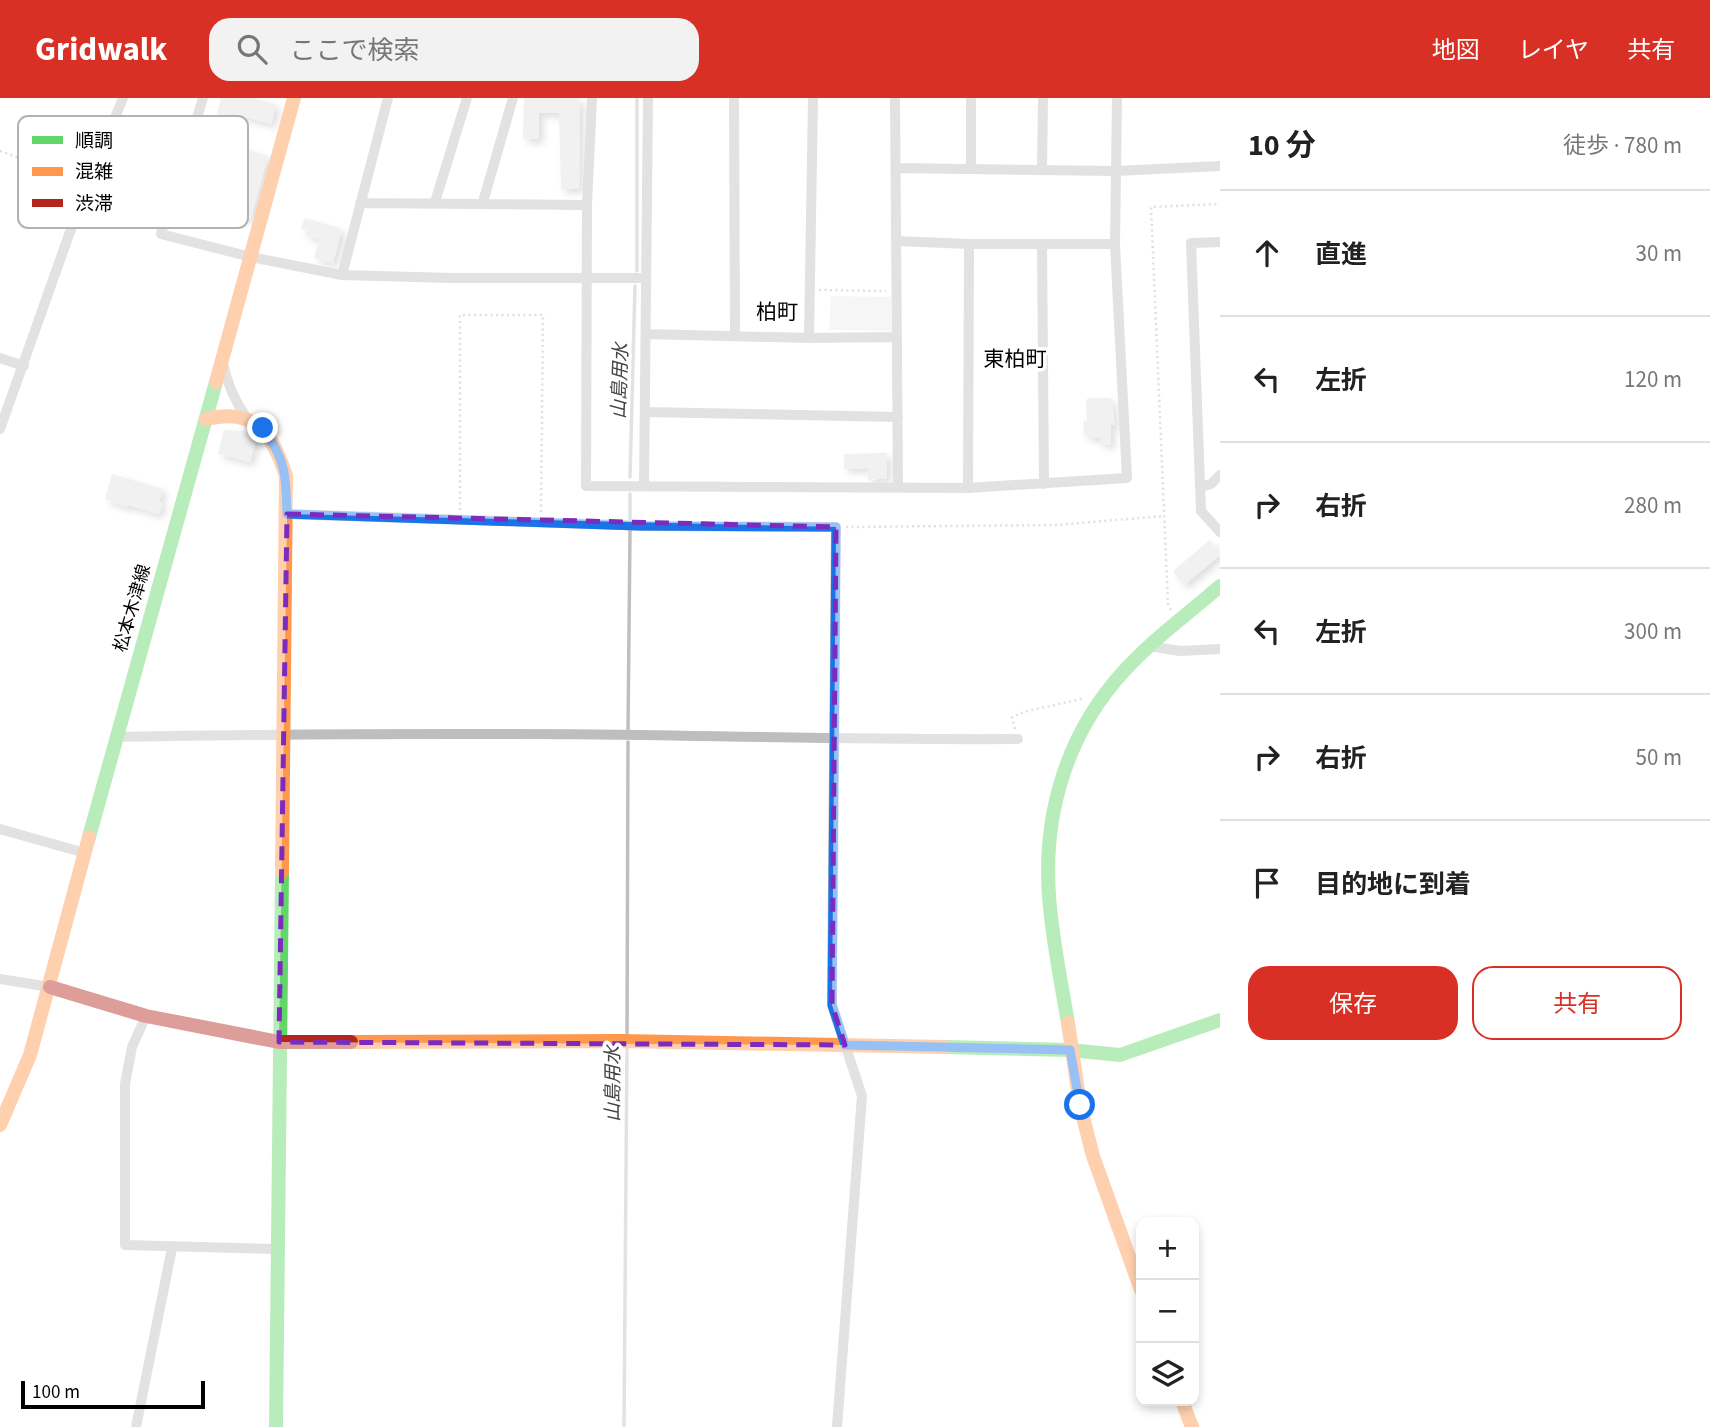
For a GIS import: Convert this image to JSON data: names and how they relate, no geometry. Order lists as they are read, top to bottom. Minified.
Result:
{"streets":{"street":["松本木津線"]},"districts":["柏町","東柏町"],"water":["山島用水"],"legend":["順調","混雑","渋滞"],"scale_bar":"100 m","page":{"header":"Gridwalk","search":"ここで検索","nav":["地図","レイヤ","共有"],"heading":["10 分","徒歩 · 780 m"],"list":[["直進","30 m"],["左折","120 m"],["右折","280 m"],["左折","300 m"],["右折","50 m"],"目的地に到着"],"buttons":["保存","共有"],"map_buttons":["+","−"],"scale":"100 m"}}
